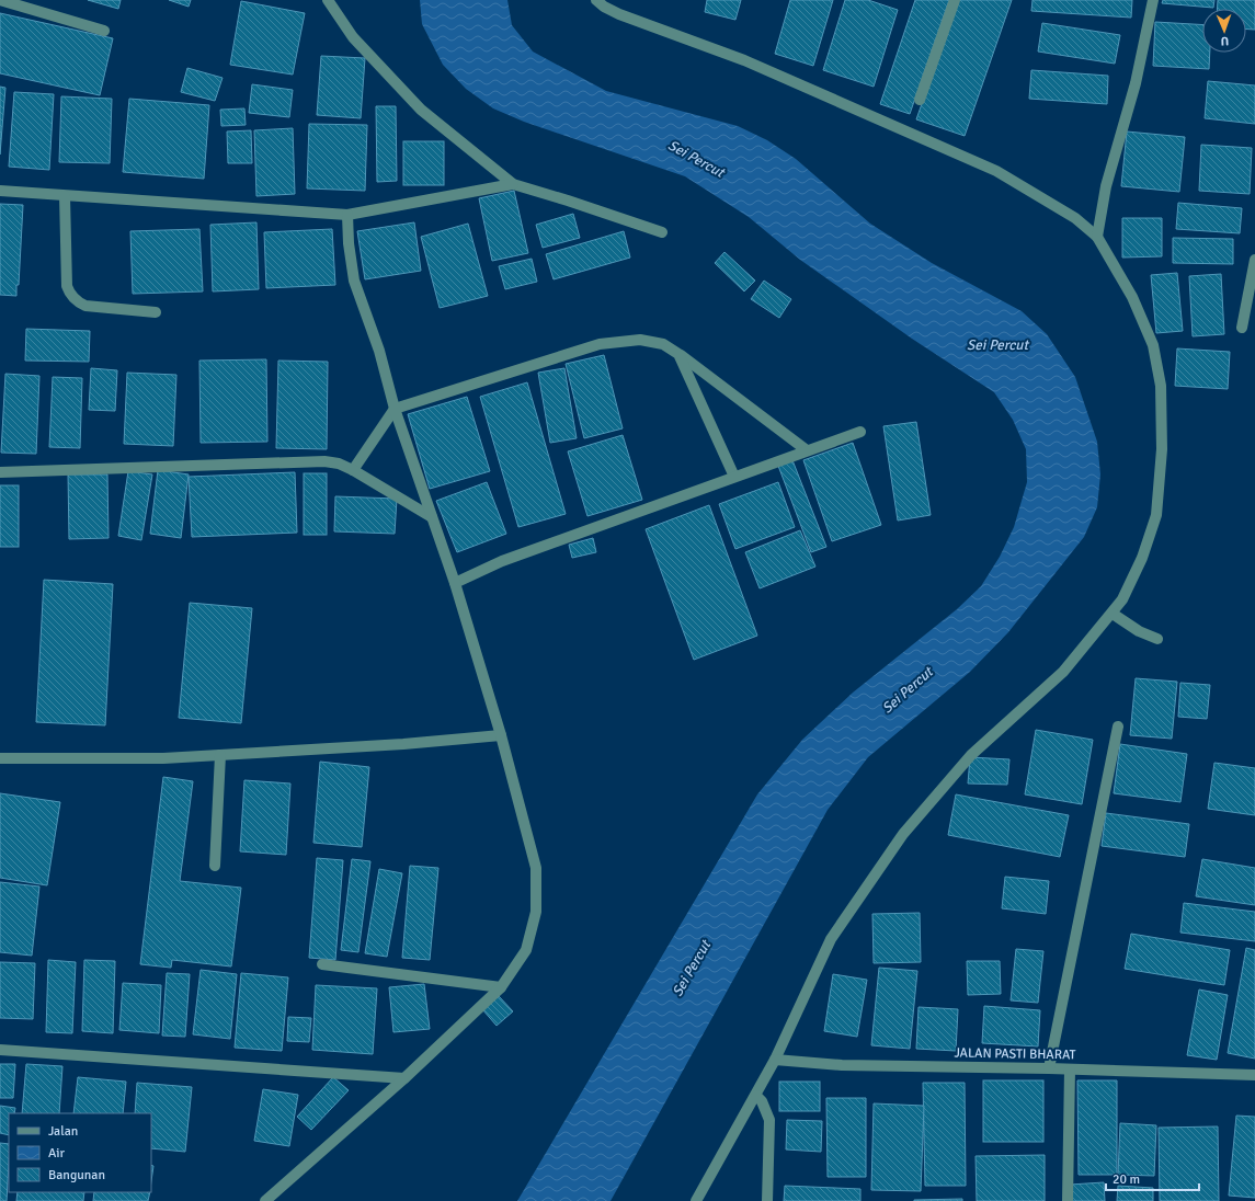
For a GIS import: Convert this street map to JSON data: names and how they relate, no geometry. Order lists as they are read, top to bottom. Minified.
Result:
{"streets":{"street":["JALAN PASTI BHARAT"]},"water":["Sei Percut"],"legend":["Jalan","Air","Bangunan"],"scale_bar":"20 m","north":"bottom"}
